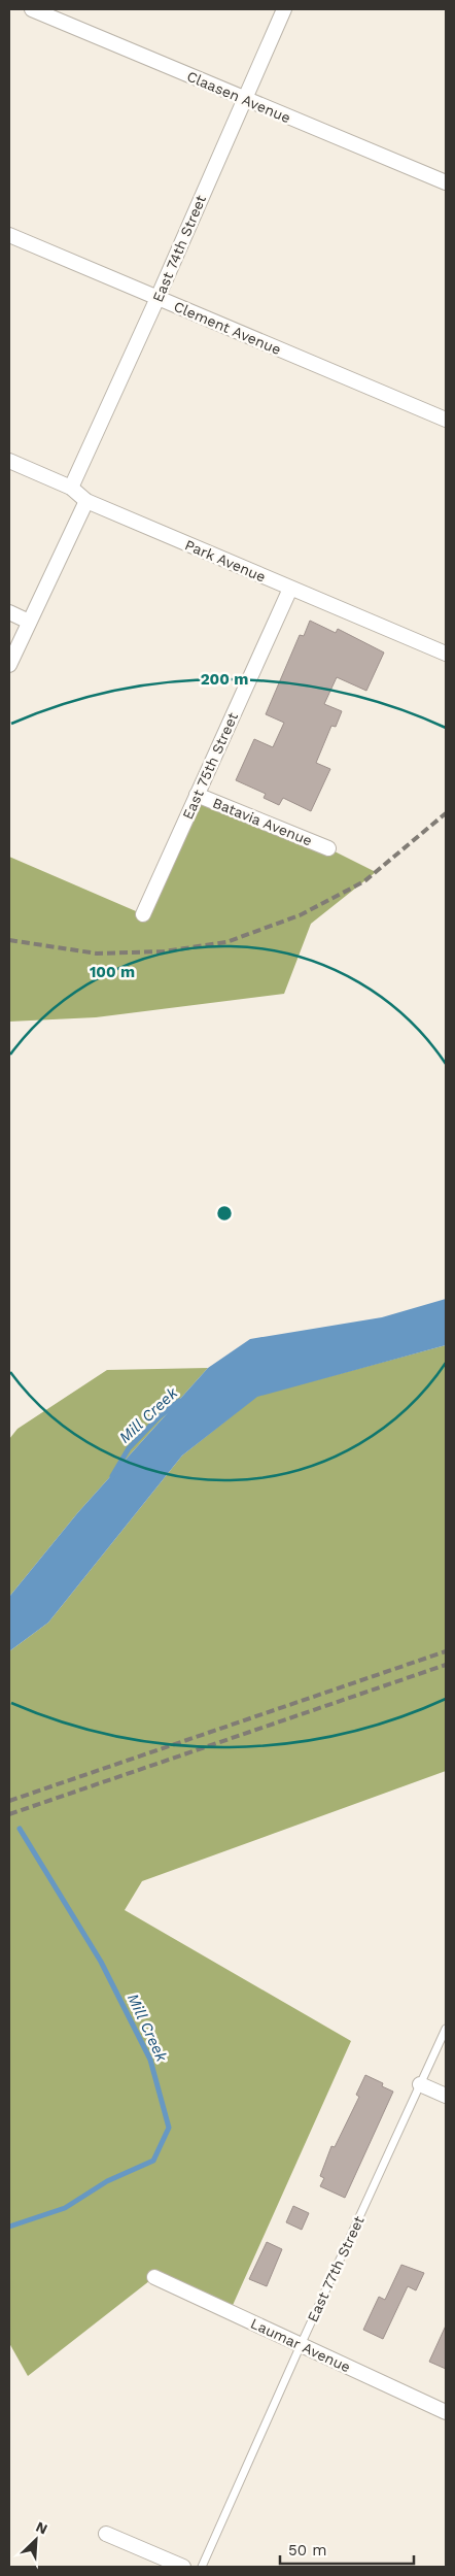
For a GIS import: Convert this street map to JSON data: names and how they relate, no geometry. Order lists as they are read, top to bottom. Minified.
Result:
{"streets":{"street":["Claasen Avenue","East 74th Street","Clement Avenue","Park Avenue","East 75th Street","Batavia Avenue","Laumar Avenue"],"lane":["East 77th Street"]},"crossings":[["Claasen Avenue","East 74th Street"],["East 74th Street","Clement Avenue"],["East 74th Street","Park Avenue"],["Park Avenue","East 75th Street"],["East 75th Street","Batavia Avenue"],["East 77th Street","Laumar Avenue"]],"water":["Mill Creek"],"scale_bar":"50 m","north":"top right","rings":["200 m","100 m"]}
